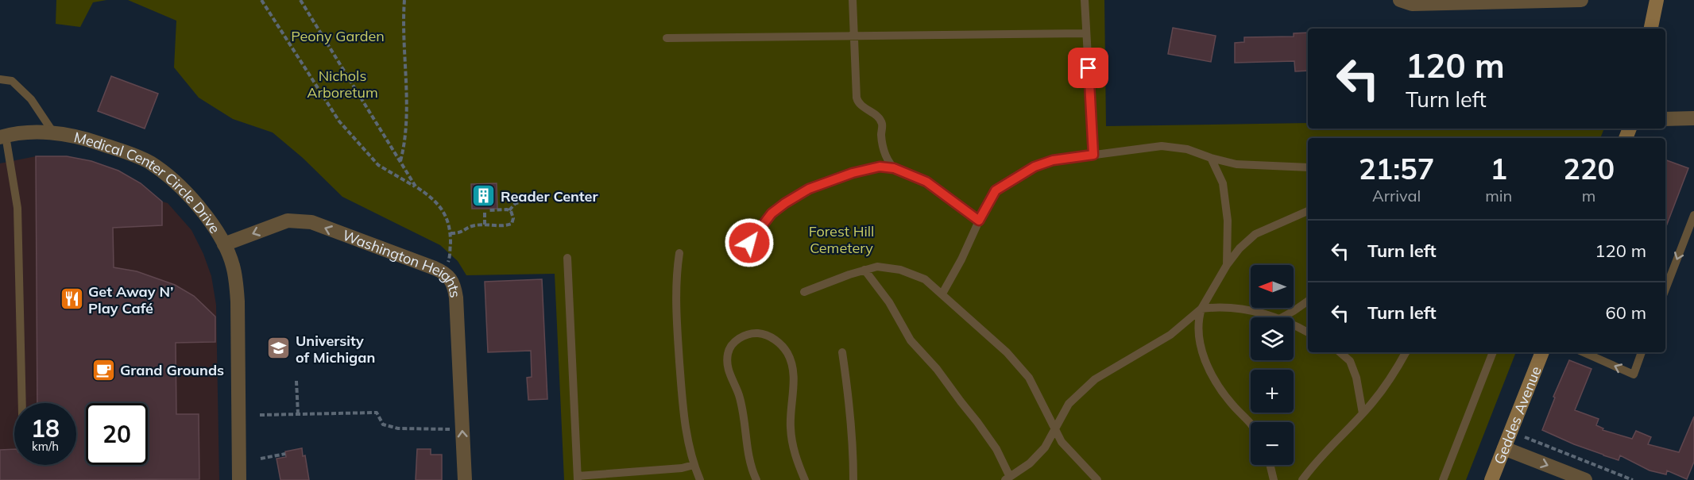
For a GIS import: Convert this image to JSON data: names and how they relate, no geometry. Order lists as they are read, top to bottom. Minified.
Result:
{"streets":{"main road":["Geddes Avenue"],"street":["Medical Center Circle Drive","Washington Heights"]},"crossings":[["Medical Center Circle Drive","Washington Heights"]],"parks":["Peony Garden","Nichols Arboretum","Forest Hill Cemetery"],"places":{"building":["Reader Center"],"restaurant":["Get Away N’ Play Café"],"school or university":["University of Michigan"],"cafe":["Grand Grounds"]},"north":"left","page":{"turn":["120 m","Turn left"],"eta":["21:57","Arrival","1","min","220","m"],"list":[{"name":"Turn left","value":"120 m"},{"name":"Turn left","value":"60 m"}],"map_buttons":["+","−"],"speed":"18 km/h","limit":"20"}}
